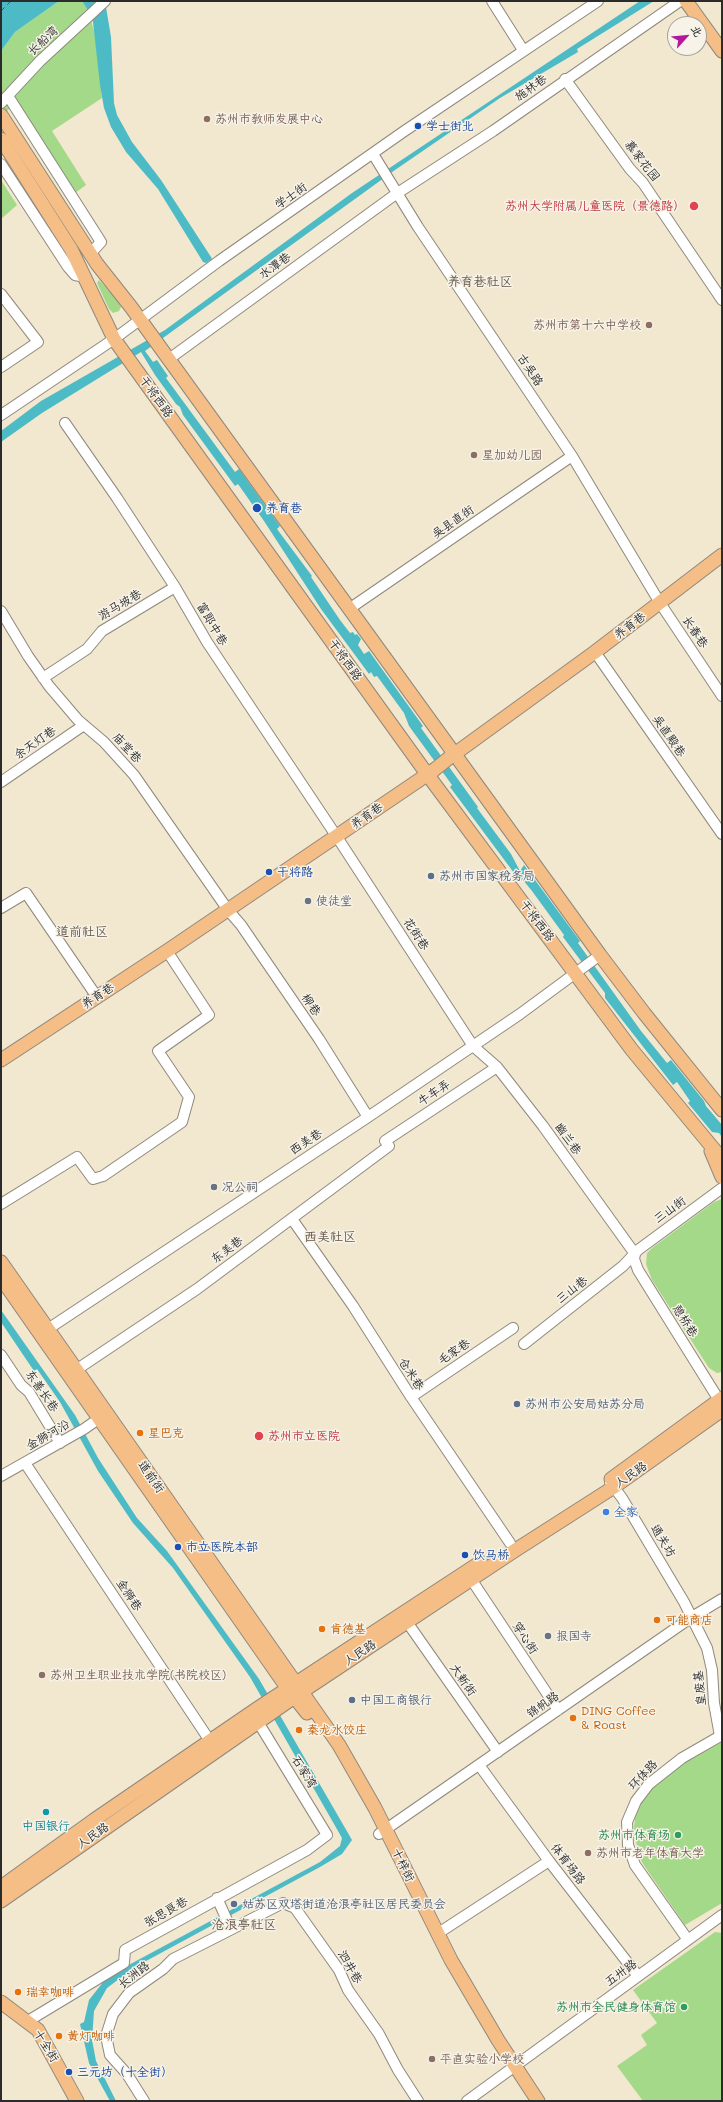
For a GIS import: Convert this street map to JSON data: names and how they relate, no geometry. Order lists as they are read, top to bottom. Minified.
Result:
{"streets":{"main road":["干将西路","养育巷","人民路","道前街","十梓街","十全街"],"street":["长船湾","施林巷","慕家花园","学士街","水潭巷","古吴路","吴县直街","游马坡巷","富郎中巷","长春巷","吴直殿巷","余天灯巷","庙堂巷","花街巷","柳巷","牛车弄","幽兰巷","西美巷","三山街","东美巷","三山巷","憩桥巷","毛家巷","仓米巷","东善长巷","金狮河沿","通关坊","金狮巷","穿心街","大新街","皇废基","锦帆路","石家湾","环体路","体育场路","张思良巷","泗井巷","五卅路","长洲路"]},"crossings":[["施林巷","慕家花园"],["施林巷","水潭巷"],["施林巷","古吴路"],["学士街","古吴路"],["学士街","干将西路"],["水潭巷","古吴路"],["古吴路","吴县直街"],["古吴路","养育巷"],["古吴路","长春巷"],["干将西路","养育巷"],["干将西路","西美巷"],["游马坡巷","富郎中巷"],["游马坡巷","庙堂巷"],["富郎中巷","养育巷"],["富郎中巷","花街巷"],["养育巷","长春巷"],["养育巷","吴直殿巷"],["养育巷","庙堂巷"],["养育巷","花街巷"],["养育巷","柳巷"],["余天灯巷","庙堂巷"],["庙堂巷","柳巷"],["花街巷","幽兰巷"],["花街巷","西美巷"],["柳巷","西美巷"],["牛车弄","幽兰巷"],["牛车弄","东美巷"],["幽兰巷","西美巷"],["幽兰巷","三山街"],["幽兰巷","三山巷"],["幽兰巷","憩桥巷"],["西美巷","道前街"],["三山街","三山巷"],["三山街","憩桥巷"],["东美巷","仓米巷"],["东美巷","道前街"],["三山巷","憩桥巷"],["憩桥巷","人民路"],["毛家巷","仓米巷"],["仓米巷","人民路"],["东善长巷","金狮河沿"],["金狮河沿","道前街"],["金狮河沿","金狮巷"],["人民路","道前街"],["人民路","通关坊"],["人民路","金狮巷"],["人民路","穿心街"],["人民路","大新街"],["人民路","石家湾"],["人民路","十梓街"],["道前街","十梓街"],["通关坊","皇废基"],["通关坊","锦帆路"],["穿心街","锦帆路"],["大新街","锦帆路"],["皇废基","锦帆路"],["皇废基","环体路"],["锦帆路","体育场路"],["锦帆路","十梓街"],["石家湾","张思良巷"],["环体路","五卅路"],["体育场路","五卅路"],["十梓街","五卅路"],["张思良巷","十全街"],["泗井巷","长洲路"]],"districts":["养育巷社区","道前社区","西美社区","沧浪亭社区"],"places":["苏州市教师发展中心","学士街北","苏州大学附属儿童医院（景德路）","苏州市第十六中学校","星加幼儿园","养育巷","干将路","苏州市国家税务局","使徒堂","况公祠","苏州市公安局姑苏分局","星巴克","苏州市立医院","全家","市立医院本部","饮马桥","可能商店","肯德基","报国寺","苏州卫生职业技术学院(书院校区)","中国工商银行","DING Coffee & Roast","秦龙水饺庄","中国银行","苏州市体育场","苏州市老年体育大学","姑苏区双塔街道沧浪亭社区居民委员会","瑞幸咖啡","苏州市全民健身体育馆","黄灯咖啡","平直实验小学校","三元坊（十全街）"],"north":"top right"}
